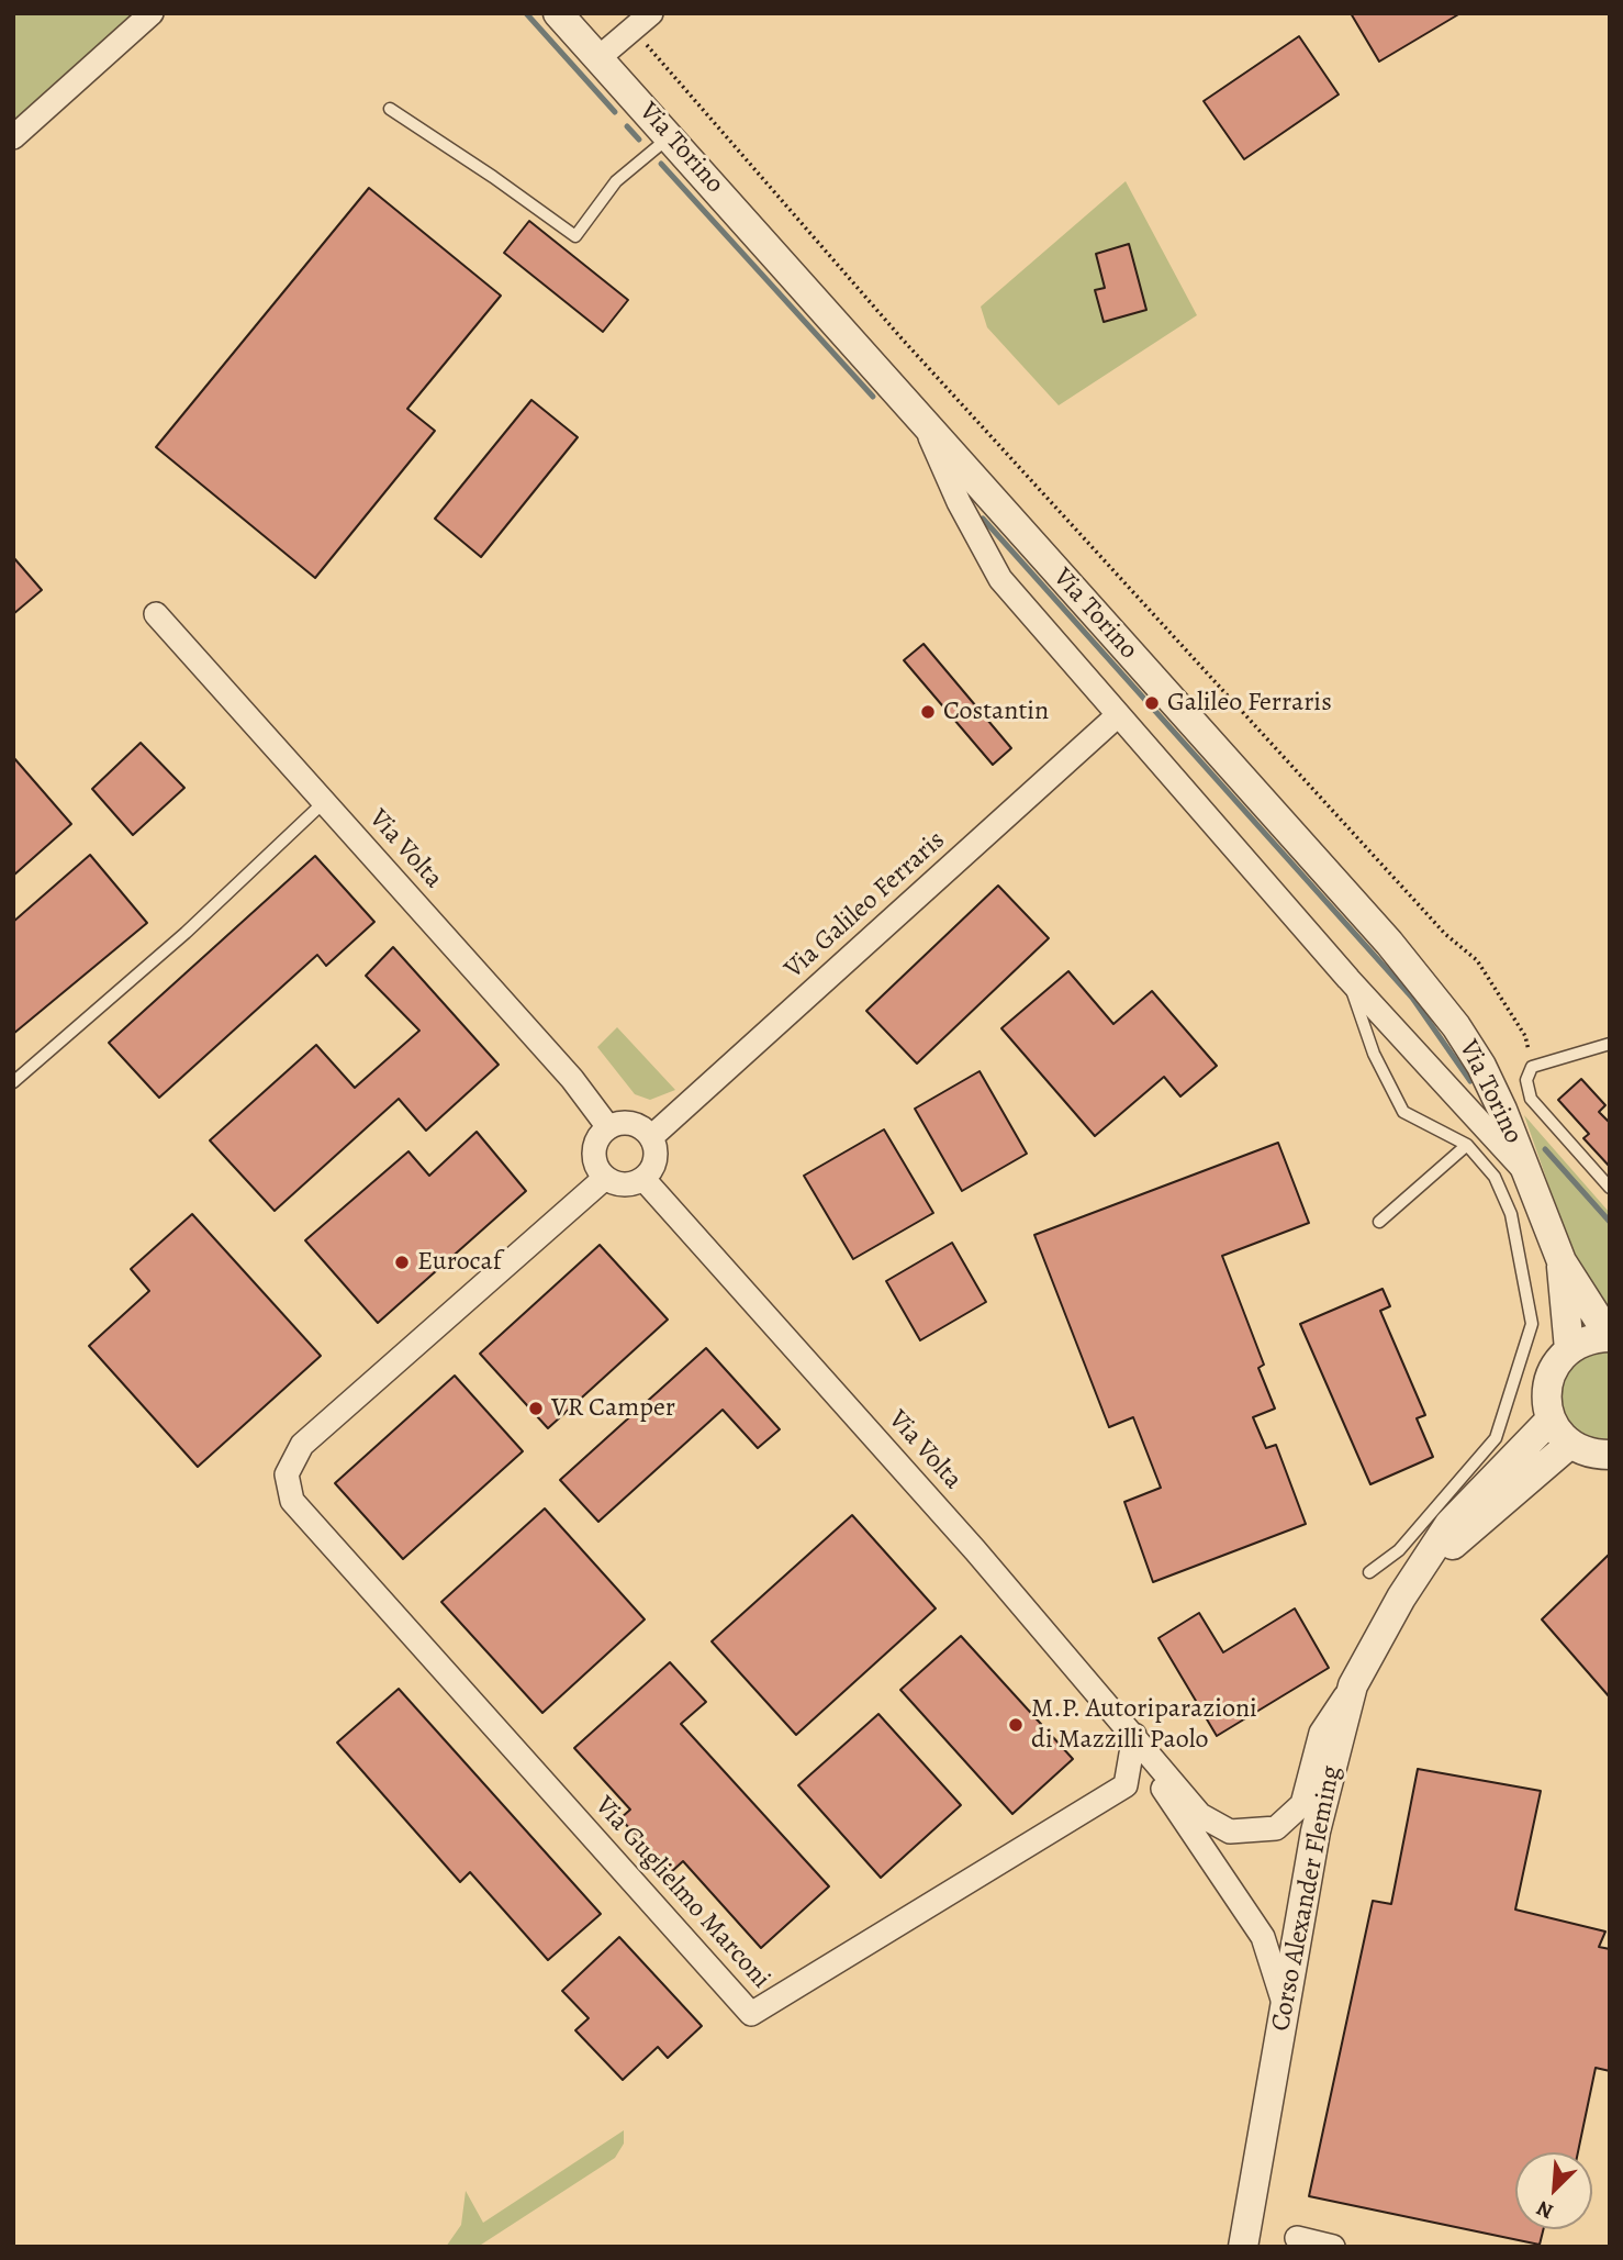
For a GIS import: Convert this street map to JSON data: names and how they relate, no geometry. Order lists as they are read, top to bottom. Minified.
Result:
{"streets":{"street":["Via Torino","Via Volta","Via Galileo Ferraris","Via Guglielmo Marconi","Corso Alexander Fleming"]},"crossings":[["Via Volta","Via Galileo Ferraris"],["Via Volta","Via Guglielmo Marconi"],["Via Volta","Corso Alexander Fleming"],["Via Galileo Ferraris","Via Guglielmo Marconi"]],"places":["Galileo Ferraris","Costantin","Eurocaf","VR Camper","M.P. Autoriparazioni di Mazzilli Paolo"],"north":"bottom left"}
